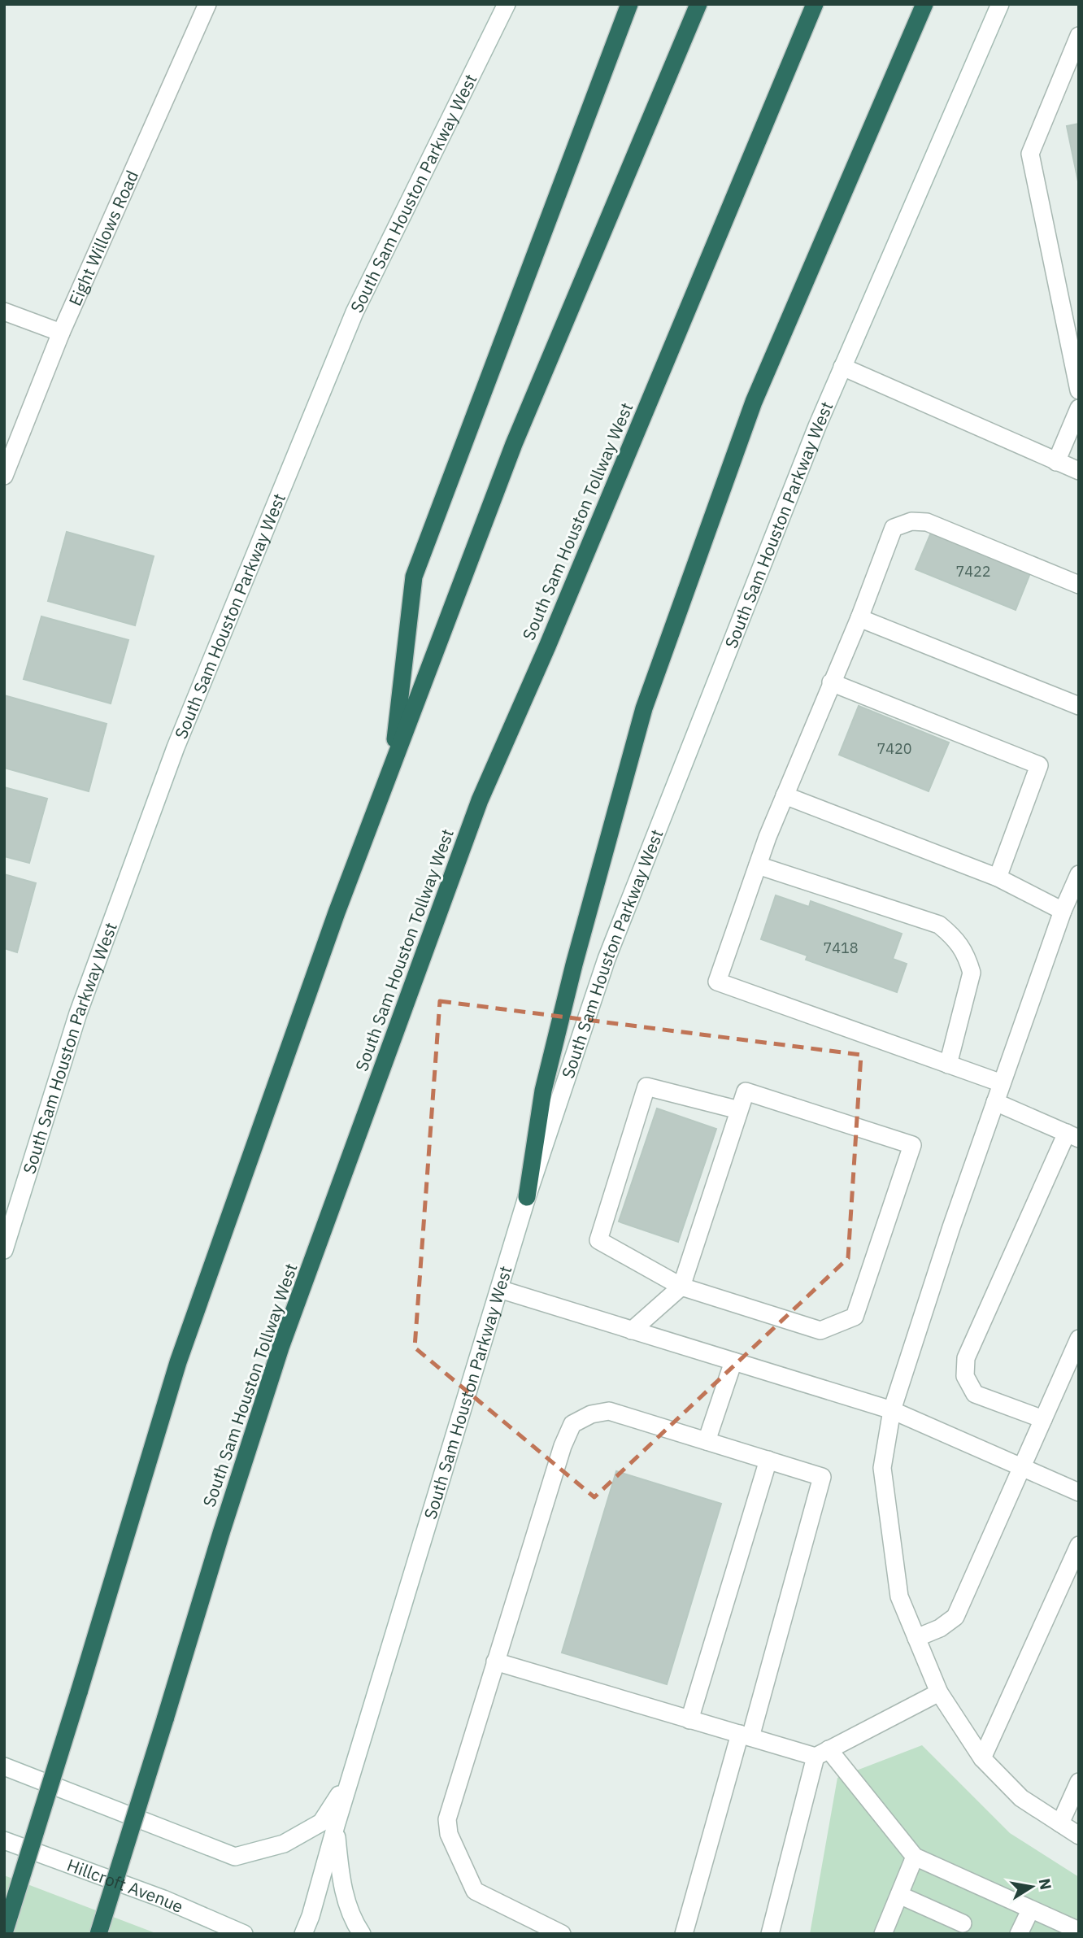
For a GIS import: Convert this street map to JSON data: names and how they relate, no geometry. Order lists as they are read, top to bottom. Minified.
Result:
{"streets":{"highway":["South Sam Houston Tollway West"],"main road":["South Sam Houston Parkway West","Eight Willows Road","Hillcroft Avenue"]},"house_numbers":["7422","7420","7418"],"north":"right"}
